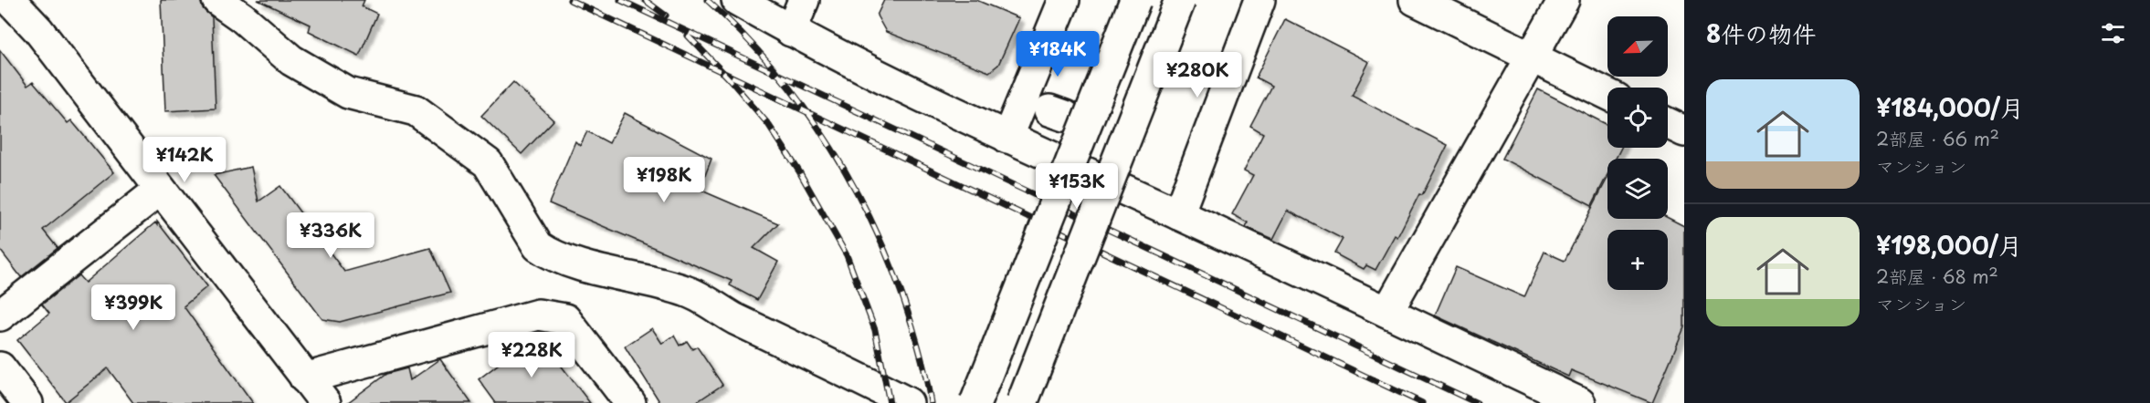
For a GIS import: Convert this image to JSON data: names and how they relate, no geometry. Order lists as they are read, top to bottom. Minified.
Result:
{"north":"bottom left","page":{"heading":"8件の物件","map_buttons":"+","price":["¥184K","¥280K","¥142K","¥198K","¥153K","¥336K","¥399K","¥228K"],"list":[{"name":"¥184,000/月","note":"2部屋 · 66 m² · マンション"},{"name":"¥198,000/月","note":"2部屋 · 68 m² · マンション"}]}}
